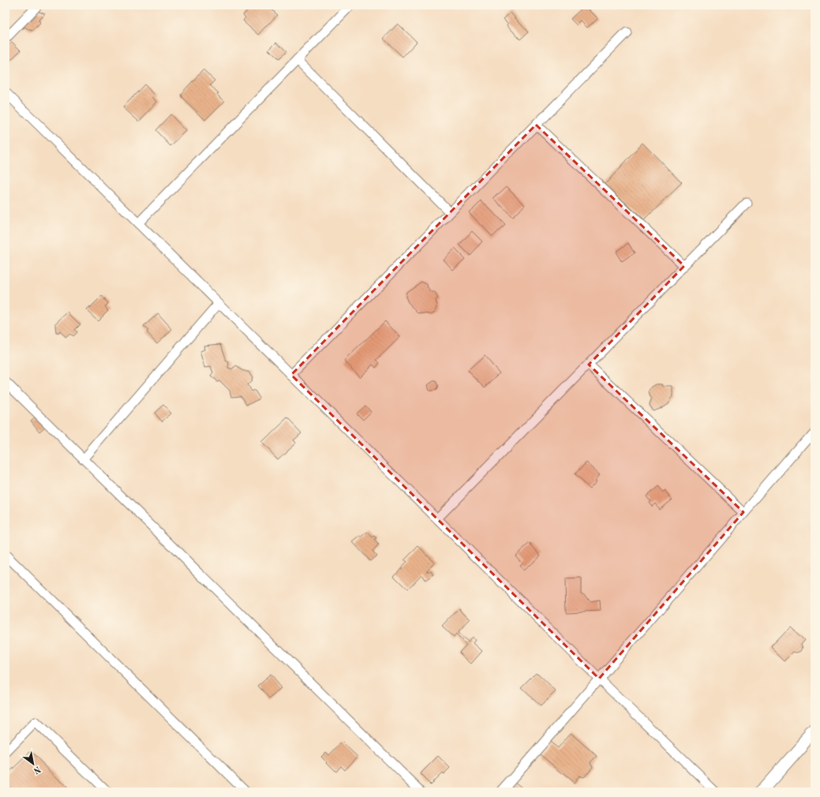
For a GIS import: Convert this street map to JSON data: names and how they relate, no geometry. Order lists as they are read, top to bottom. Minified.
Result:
{"north":"bottom right"}
